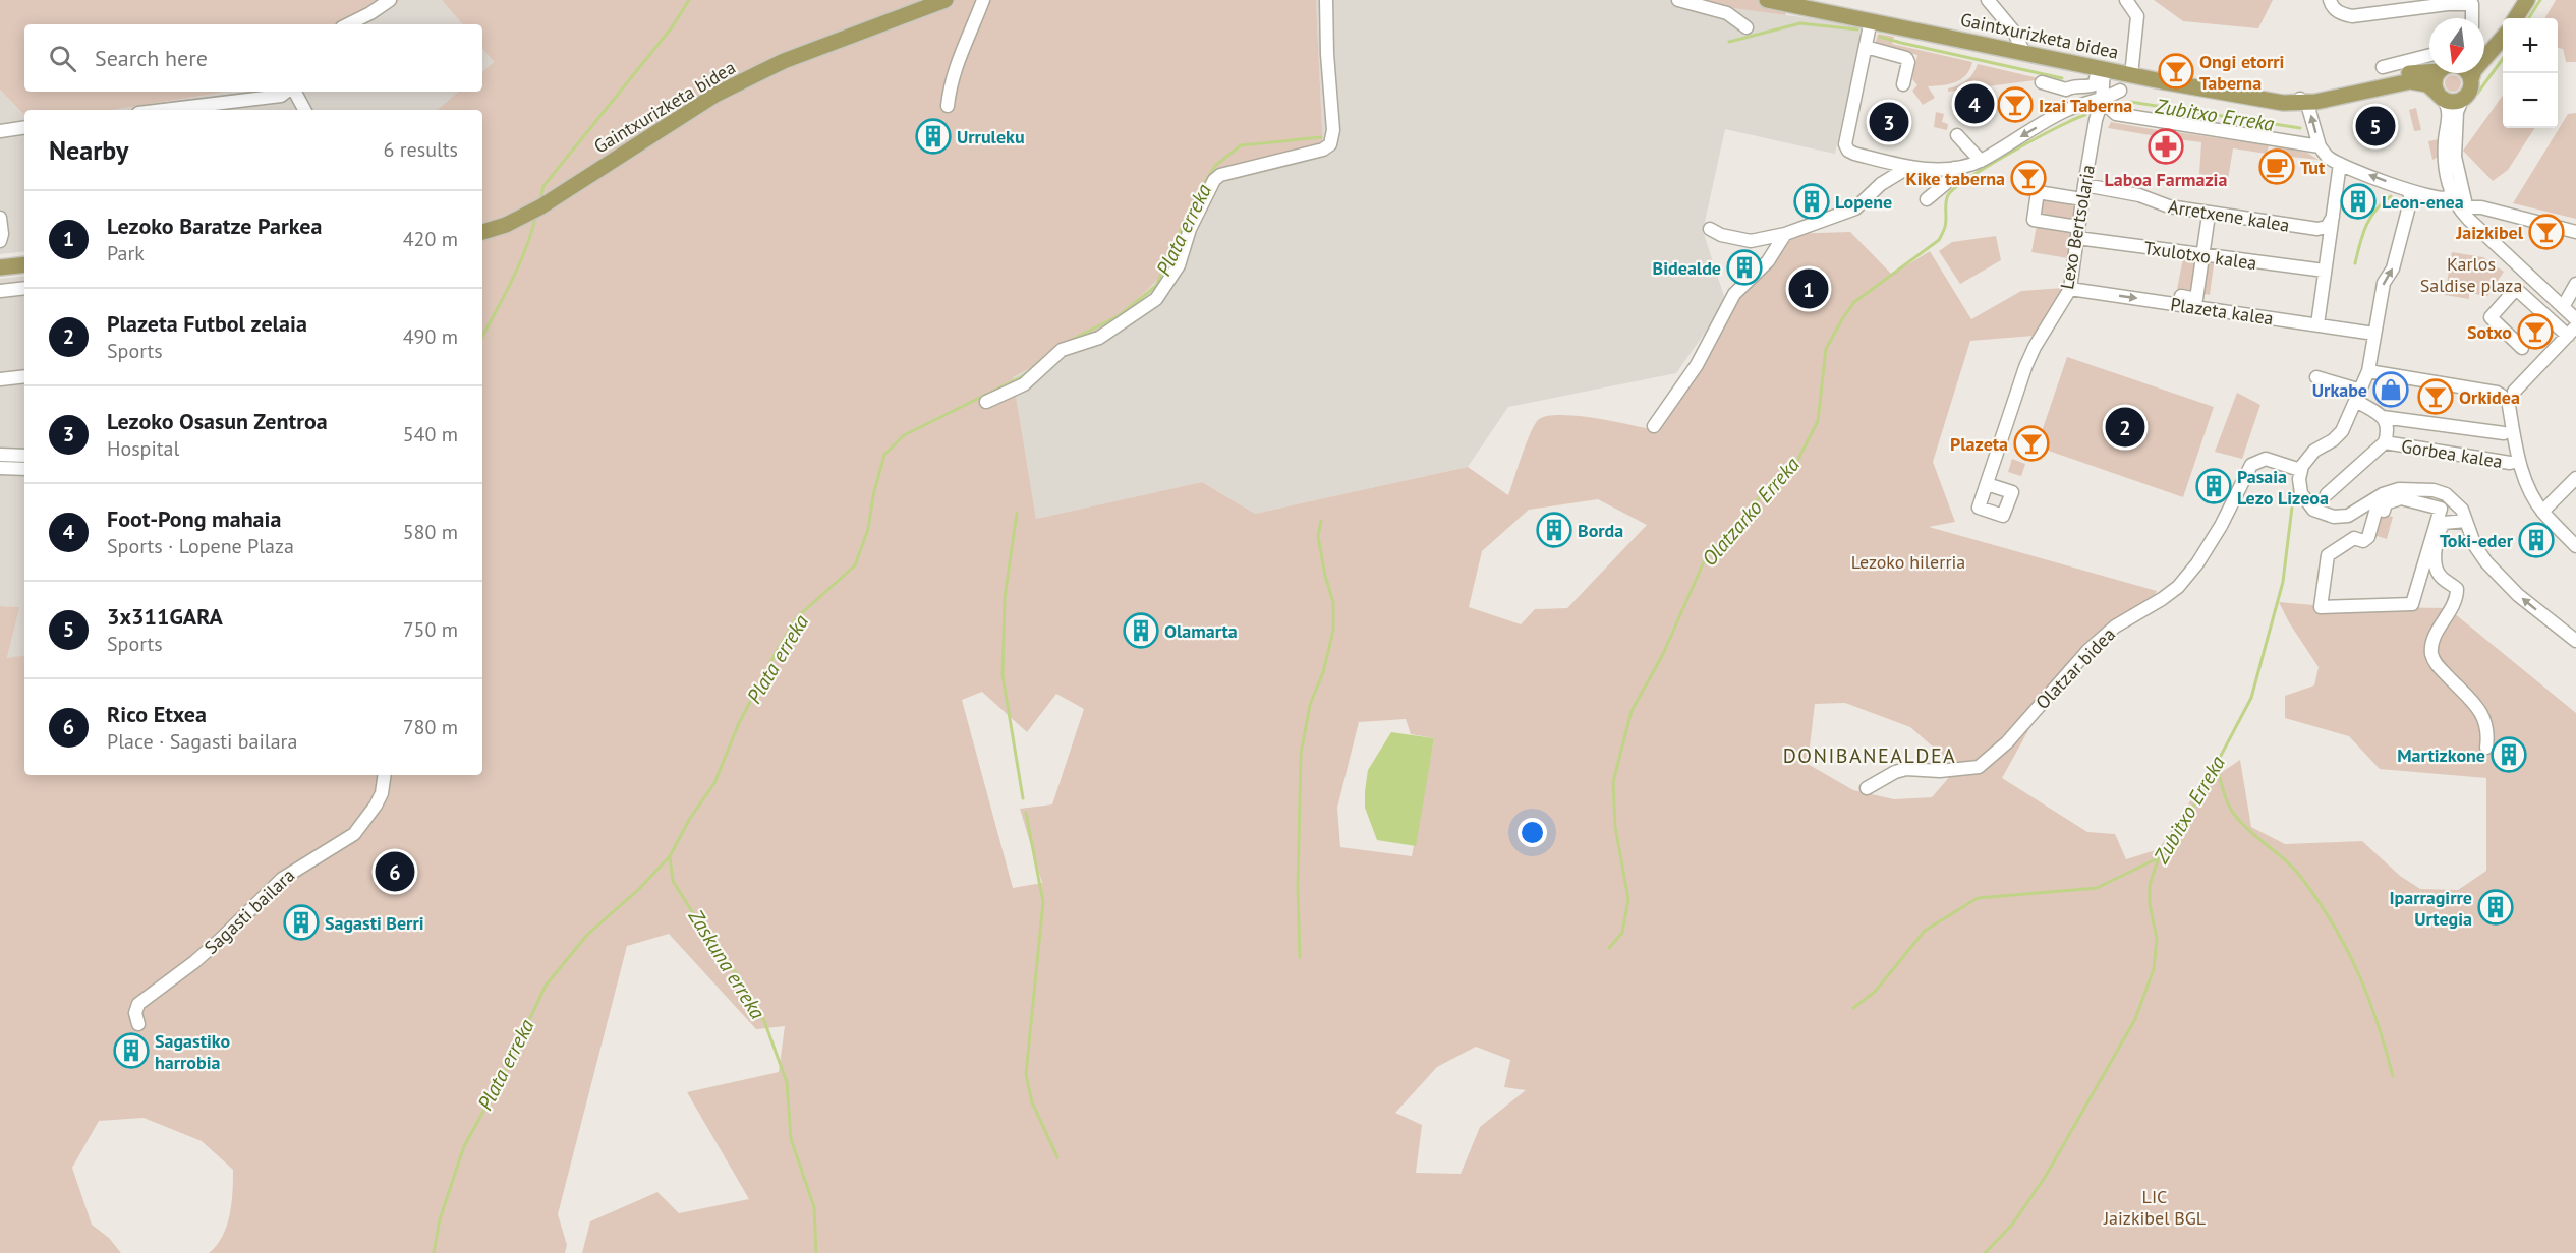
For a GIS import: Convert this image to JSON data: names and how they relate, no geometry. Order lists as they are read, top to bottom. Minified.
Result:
{"streets":{"main road":["Gaintxurizketa bidea"],"street":["Arretxene kalea","Lexo Bertsolaria","Txulotxo kalea","Plazeta kalea","Gorbea kalea","Olatzar bidea","Sagasti bailara"]},"crossings":[["Gaintxurizketa bidea","Lexo Bertsolaria"],["Arretxene kalea","Lexo Bertsolaria"],["Lexo Bertsolaria","Txulotxo kalea"],["Lexo Bertsolaria","Plazeta kalea"]],"districts":["DONIBANEALDEA"],"water":["Zubitxo Erreka","Plata erreka","Olatzarko Erreka","Zaskuna erreka"],"parks":["Karlos Saldise plaza","Lezoko hilerria","LIC Jaizkibel BGL"],"places":{"bar":["Ongi etorri Taberna","Izai Taberna","Kike taberna","Jaizkibel","Sotxo","Orkidea","Plazeta"],"building":["Urruleku","Lopene","Leon-enea","Bidealde","Pasaia Lezo Lizeoa","Borda","Toki-eder","Olamarta","Martizkone","Iparragirre Urtegia","Sagasti Berri","Sagastiko harrobia"],"pharmacy":["Laboa Farmazia"],"cafe":["Tut"],"shop":["Urkabe"]},"north":"bottom","page":{"map_buttons":["+","−"],"search":"Search here","pins":["4","3","5","1","2","6"],"heading":["Nearby","6 results"],"list":[{"mark":"1","name":"Lezoko Baratze Parkea","note":"Park","value":"420 m"},{"mark":"2","name":"Plazeta Futbol zelaia","note":"Sports","value":"490 m"},{"mark":"3","name":"Lezoko Osasun Zentroa","note":"Hospital","value":"540 m"},{"mark":"4","name":"Foot-Pong mahaia","note":"Sports · Lopene Plaza","value":"580 m"},{"mark":"5","name":"3x311GARA","note":"Sports","value":"750 m"},{"mark":"6","name":"Rico Etxea","note":"Place · Sagasti bailara","value":"780 m"}]}}
